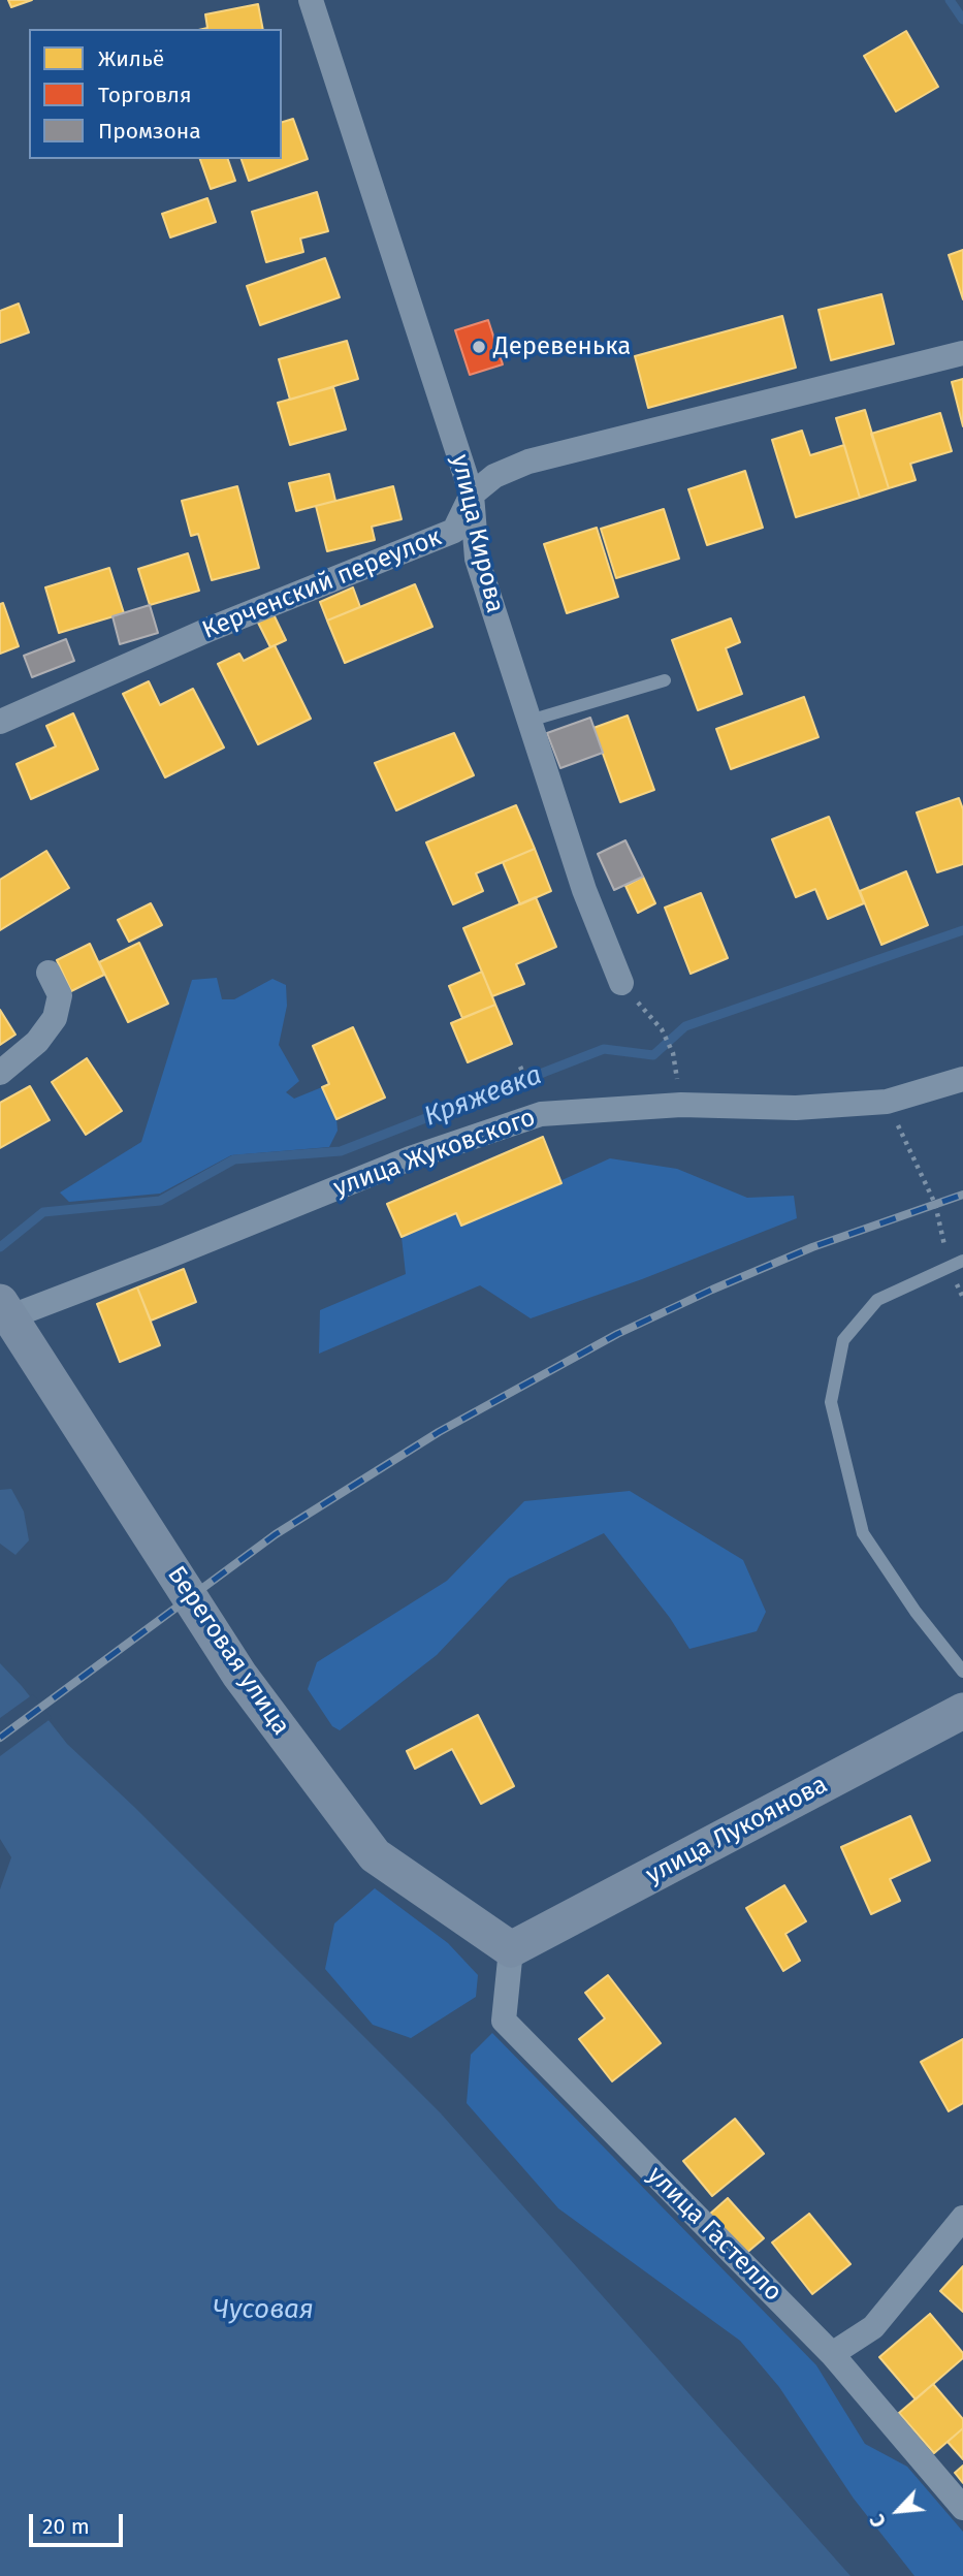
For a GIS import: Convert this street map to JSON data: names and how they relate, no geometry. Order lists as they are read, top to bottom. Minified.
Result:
{"streets":{"street":["улица Кирова","Керченский переулок","улица Жуковского","Береговая улица","улица Лукоянова","улица Гастелло"]},"crossings":[["улица Кирова","Керченский переулок"],["улица Жуковского","Береговая улица"],["Береговая улица","улица Лукоянова"],["Береговая улица","улица Гастелло"],["улица Лукоянова","улица Гастелло"]],"water":["Кряжевка","Чусовая"],"places":["Деревенька"],"legend":["Жильё","Торговля","Промзона"],"scale_bar":"20 m","north":"bottom left"}
